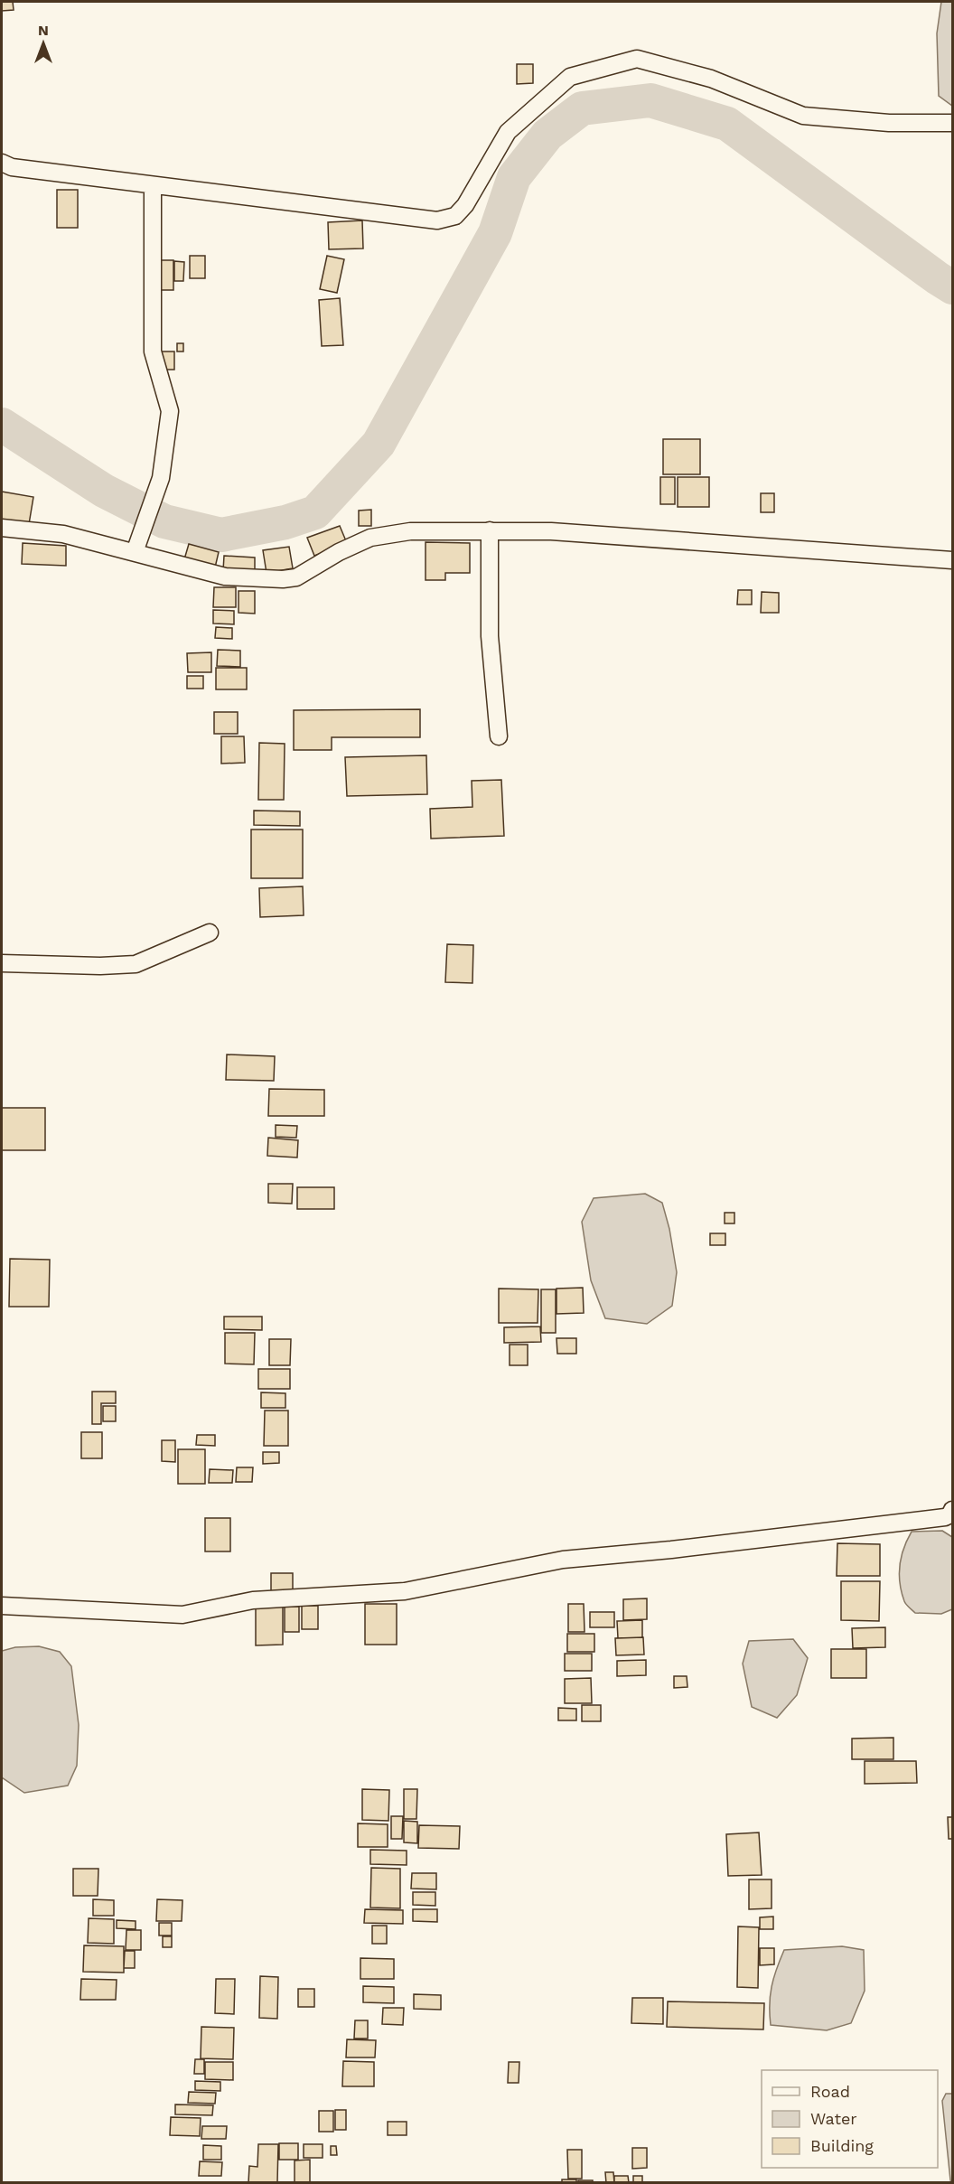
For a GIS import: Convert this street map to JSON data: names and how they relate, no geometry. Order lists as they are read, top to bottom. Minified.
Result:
{"legend":["Road","Water","Building"],"north":"top"}
